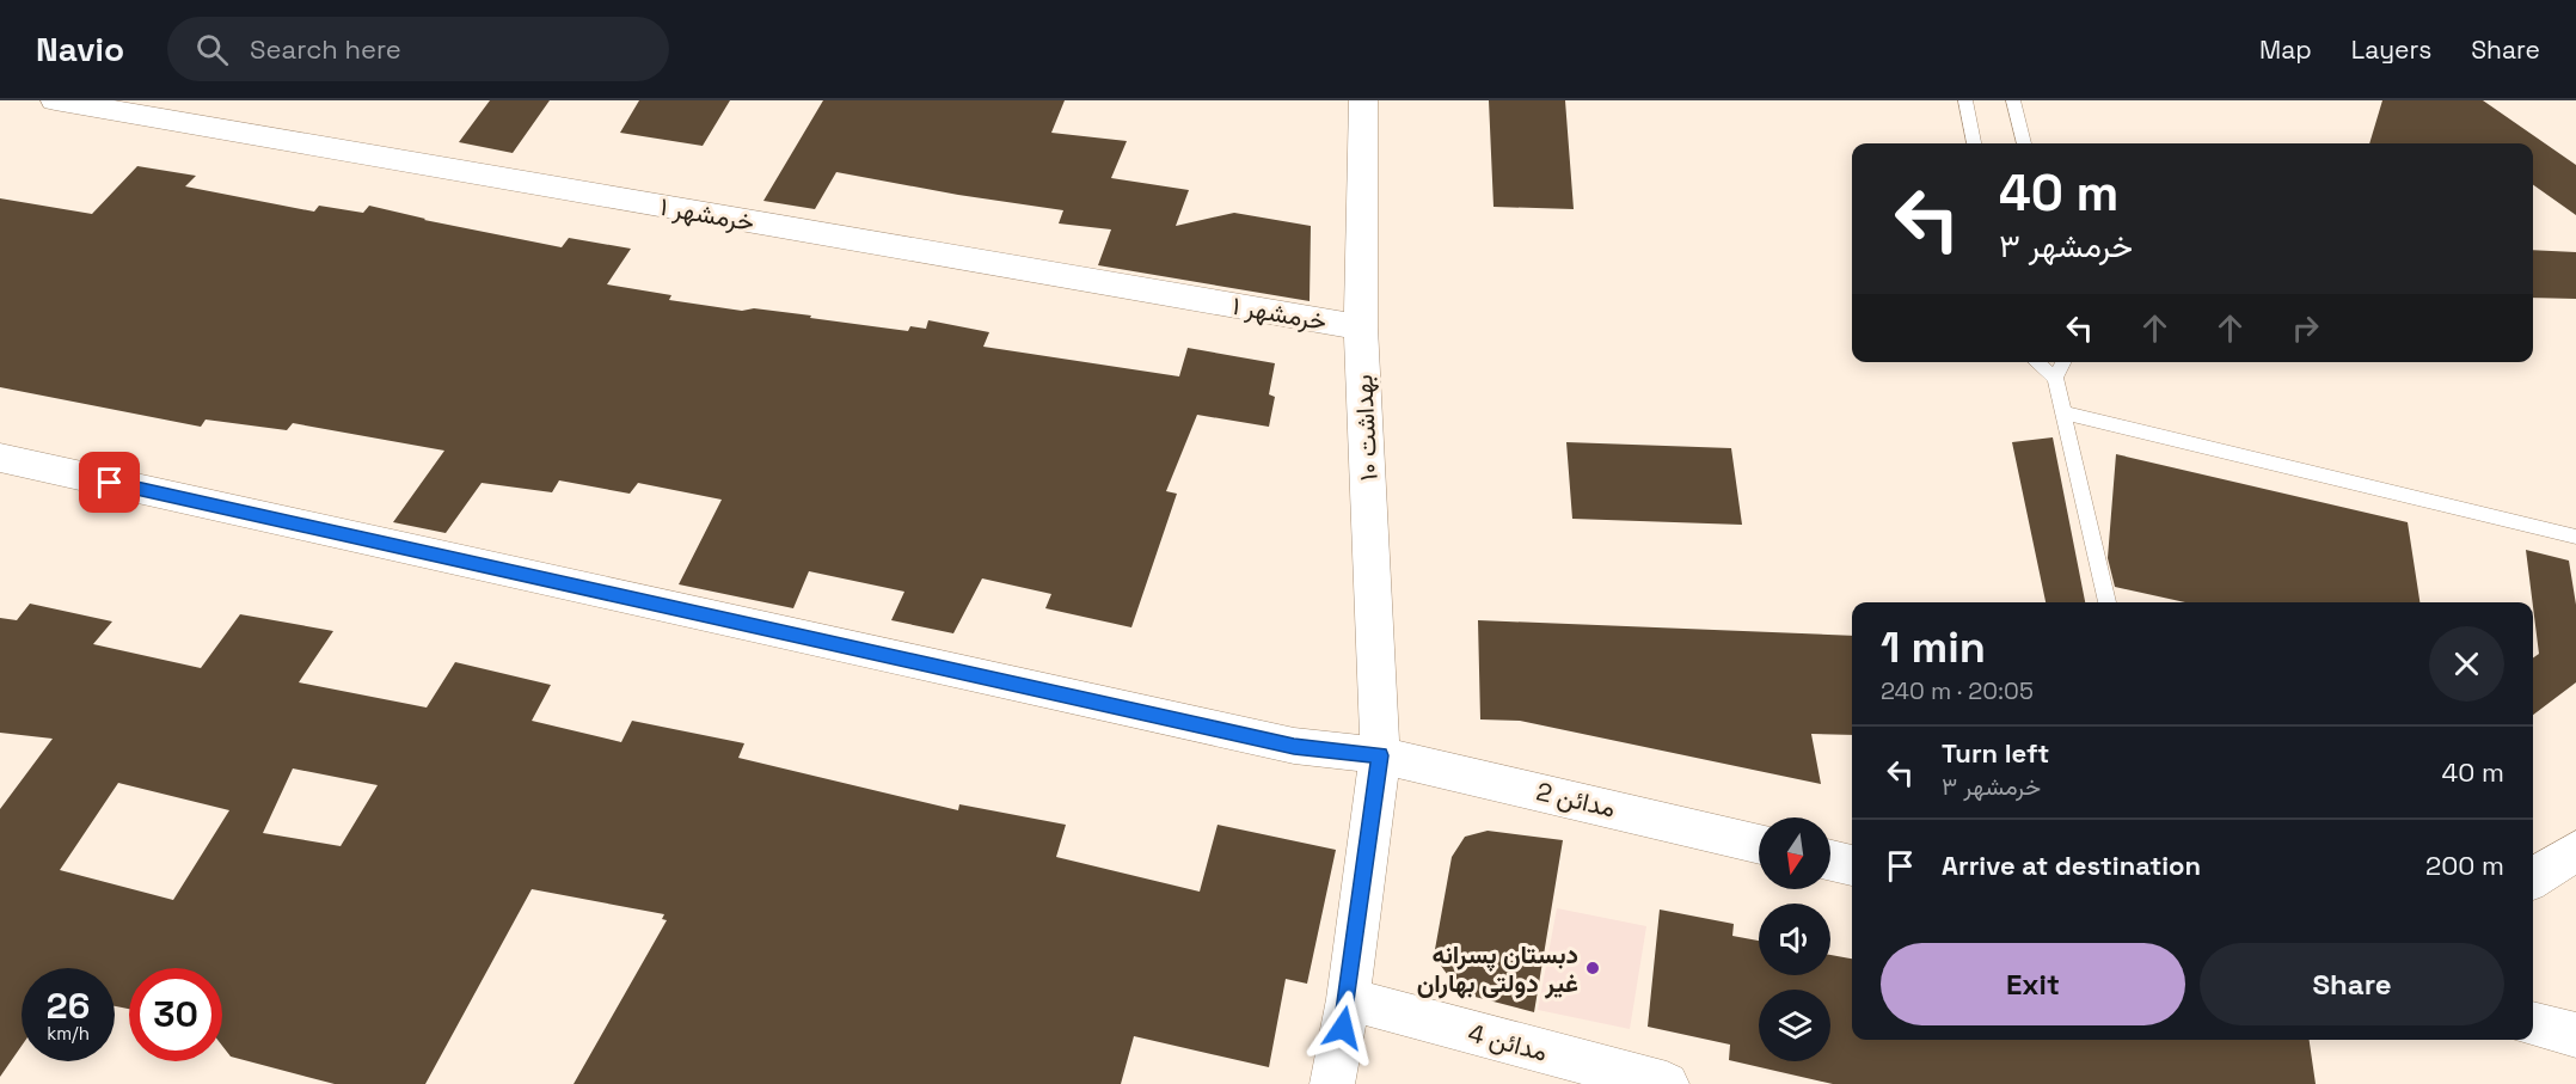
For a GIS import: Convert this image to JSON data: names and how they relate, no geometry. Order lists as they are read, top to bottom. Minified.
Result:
{"streets":{"street":["خرمشهر ۱","بهداشت ۱۰","مدائن 2","مدائن 4"]},"crossings":[["خرمشهر ۱","بهداشت ۱۰"],["بهداشت ۱۰","مدائن 2"],["بهداشت ۱۰","مدائن 4"]],"places":["دبستان پسرانه غیر دولتی بهاران"],"north":"bottom","page":{"header":"Navio","search":"Search here","nav":["Map","Layers","Share"],"turn":["40 m","خرمشهر ۳"],"heading":["1 min","240 m · 20:05"],"list":[{"name":"Turn left","note":"خرمشهر ۳","value":"40 m"},{"name":"Arrive at destination","value":"200 m"}],"buttons":["Exit","Share"],"speed":"26 km/h","limit":"30"}}
